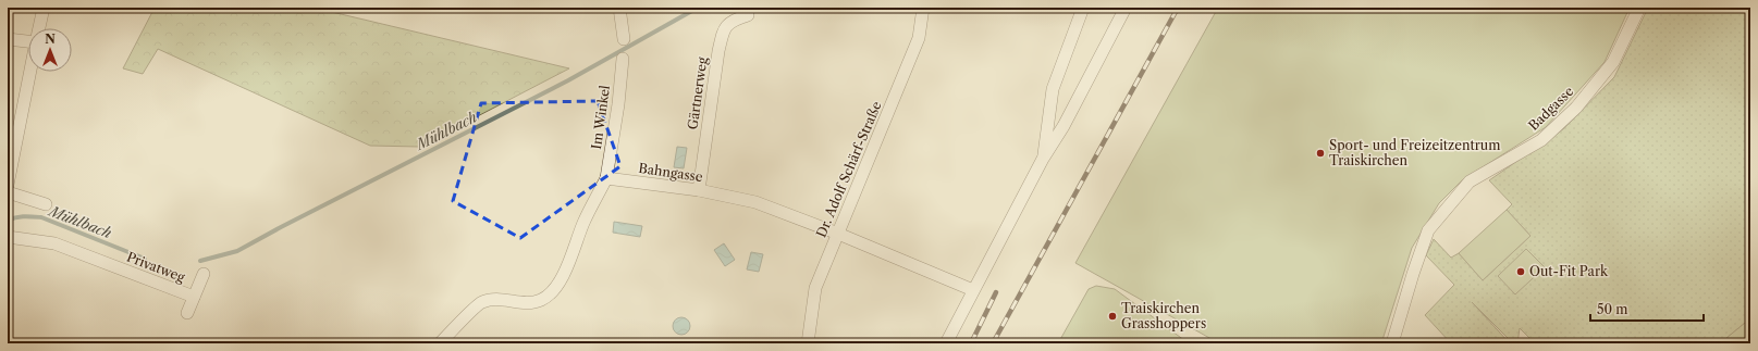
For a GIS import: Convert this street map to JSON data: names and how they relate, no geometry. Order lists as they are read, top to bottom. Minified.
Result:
{"streets":{"street":["Gärtnerweg","Badgasse","Im Winkel","Dr. Adolf Schärf-Straße","Bahngasse","Privatweg"]},"crossings":[["Gärtnerweg","Bahngasse"],["Im Winkel","Bahngasse"],["Dr. Adolf Schärf-Straße","Bahngasse"]],"water":["Mühlbach"],"places":["Sport- und Freizeitzentrum Traiskirchen","Out-Fit Park","Traiskirchen Grasshoppers"],"scale_bar":"50 m","north":"top"}
